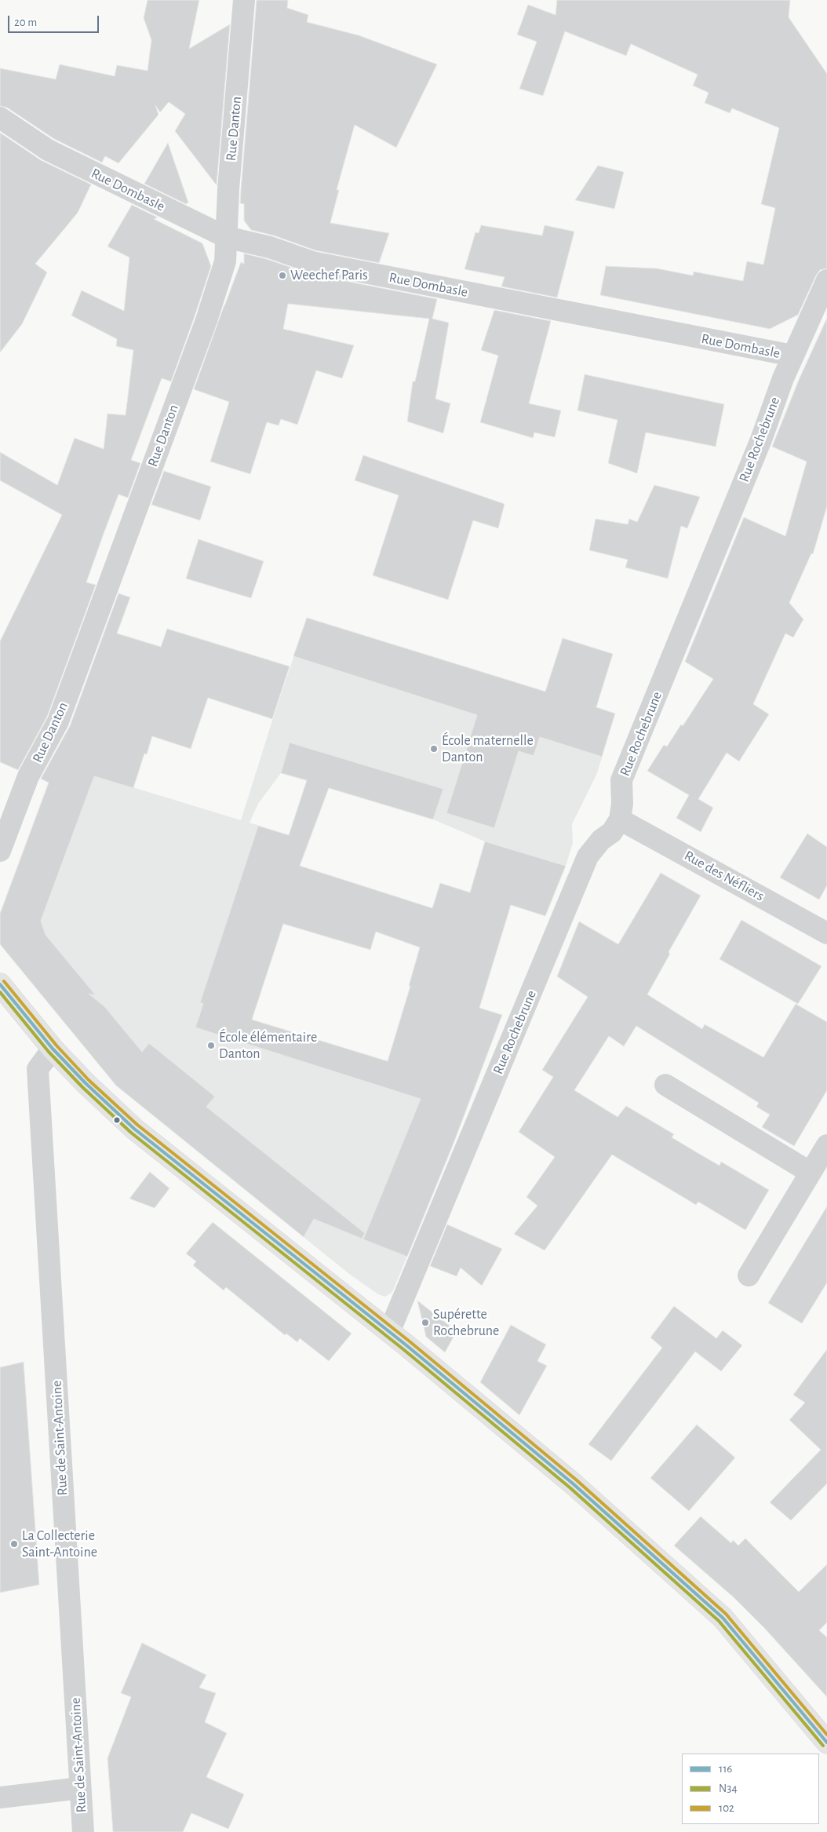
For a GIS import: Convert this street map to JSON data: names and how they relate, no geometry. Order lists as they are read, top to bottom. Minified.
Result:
{"streets":{"street":["Rue Danton","Rue Dombasle","Rue Rochebrune","Rue des Néfliers","Rue de Saint-Antoine"]},"crossings":[["Rue Danton","Rue Dombasle"],["Rue Dombasle","Rue Rochebrune"],["Rue Rochebrune","Rue des Néfliers"]],"places":["Weechef Paris","École maternelle Danton","École élémentaire Danton","Supérette Rochebrune","La Collecterie Saint-Antoine"],"lines":["transit line 102","transit line 116","transit line N34"],"legend":["116","N34","102"],"scale_bar":"20 m"}
